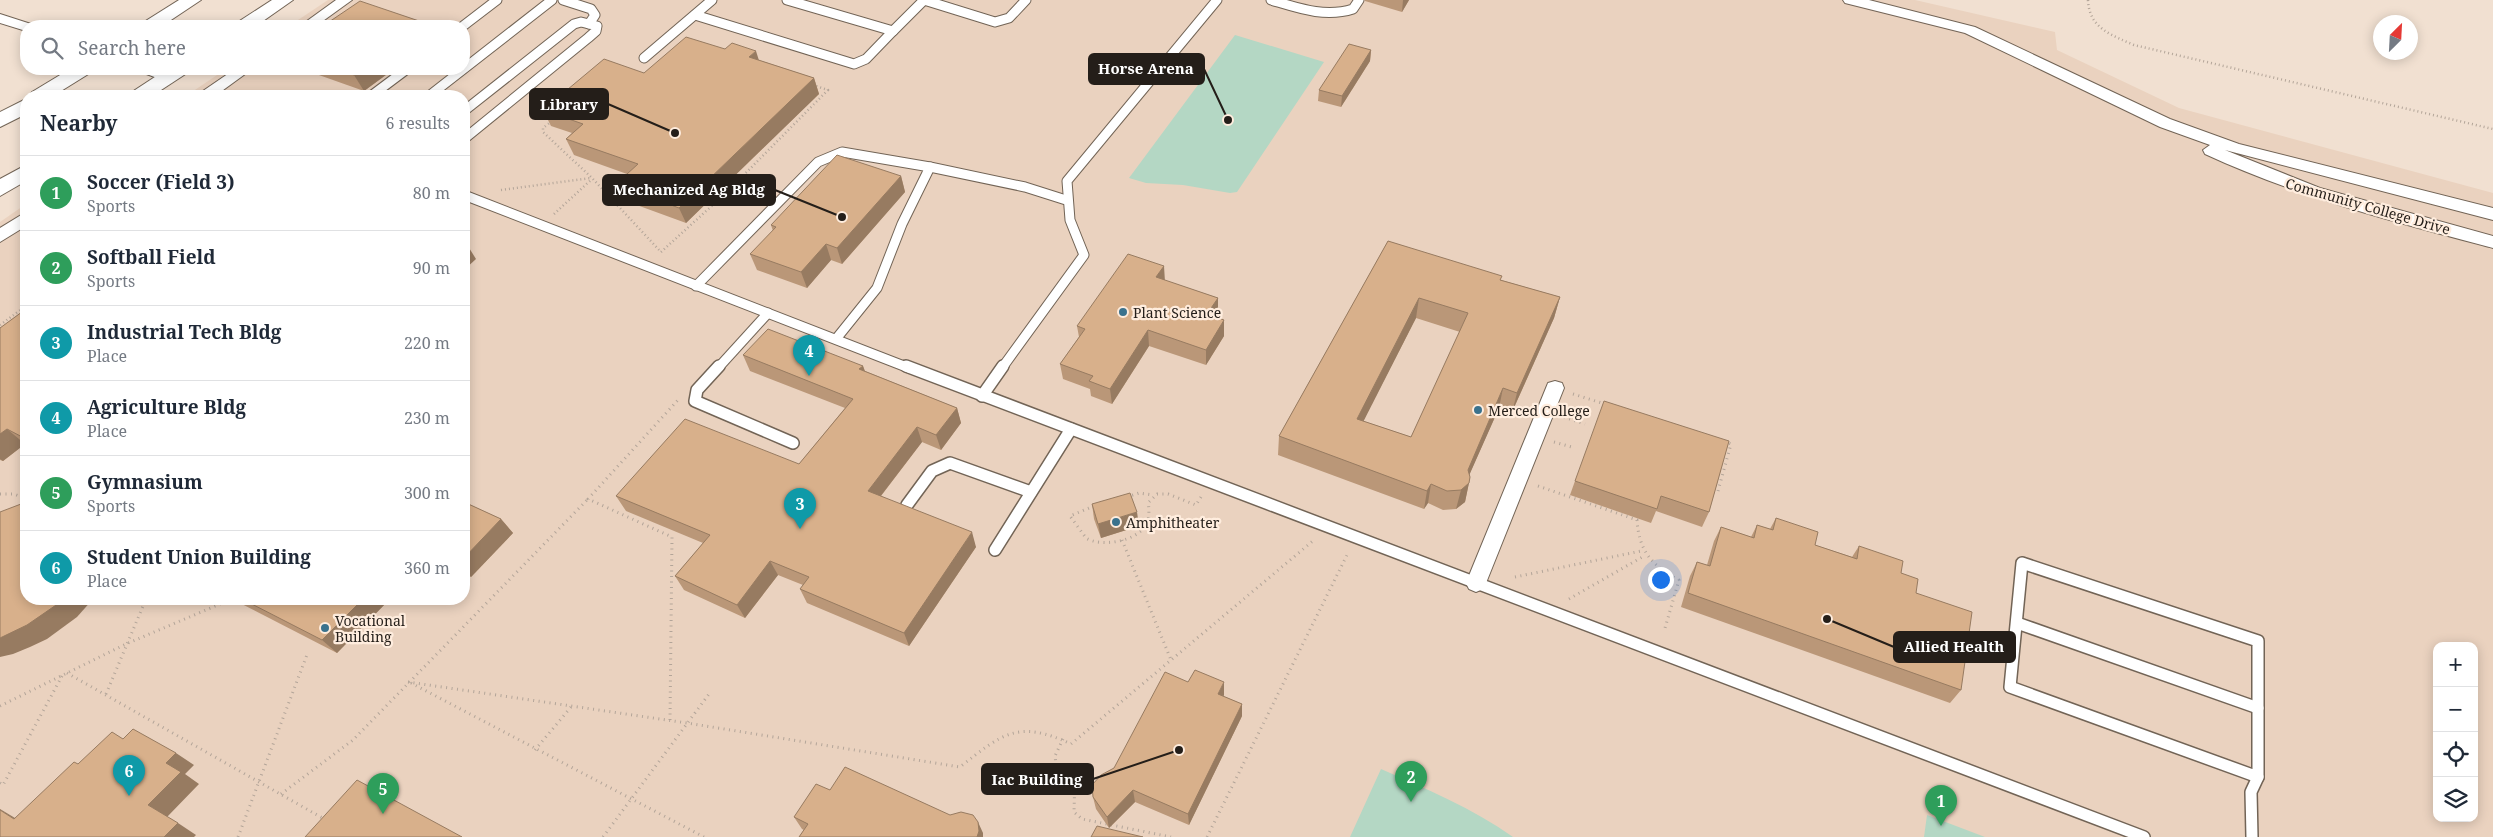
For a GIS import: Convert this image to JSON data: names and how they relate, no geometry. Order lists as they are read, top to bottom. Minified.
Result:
{"streets":{"street":["Community College Drive"]},"places":["Horse Arena","Library","Mechanized Ag Bldg","Plant Science","Merced College","Amphitheater","Allied Health","Vocational Building","Iac Building"],"north":"top right","page":{"search":"Search here","heading":["Nearby","6 results"],"list":[{"mark":"1","name":"Soccer (Field 3)","note":"Sports","value":"80 m"},{"mark":"2","name":"Softball Field","note":"Sports","value":"90 m"},{"mark":"3","name":"Industrial Tech Bldg","note":"Place","value":"220 m"},{"mark":"4","name":"Agriculture Bldg","note":"Place","value":"230 m"},{"mark":"5","name":"Gymnasium","note":"Sports","value":"300 m"},{"mark":"6","name":"Student Union Building","note":"Place","value":"360 m"}],"pins":["4","3","6","2","5","1"],"map_buttons":["+","−"]}}
